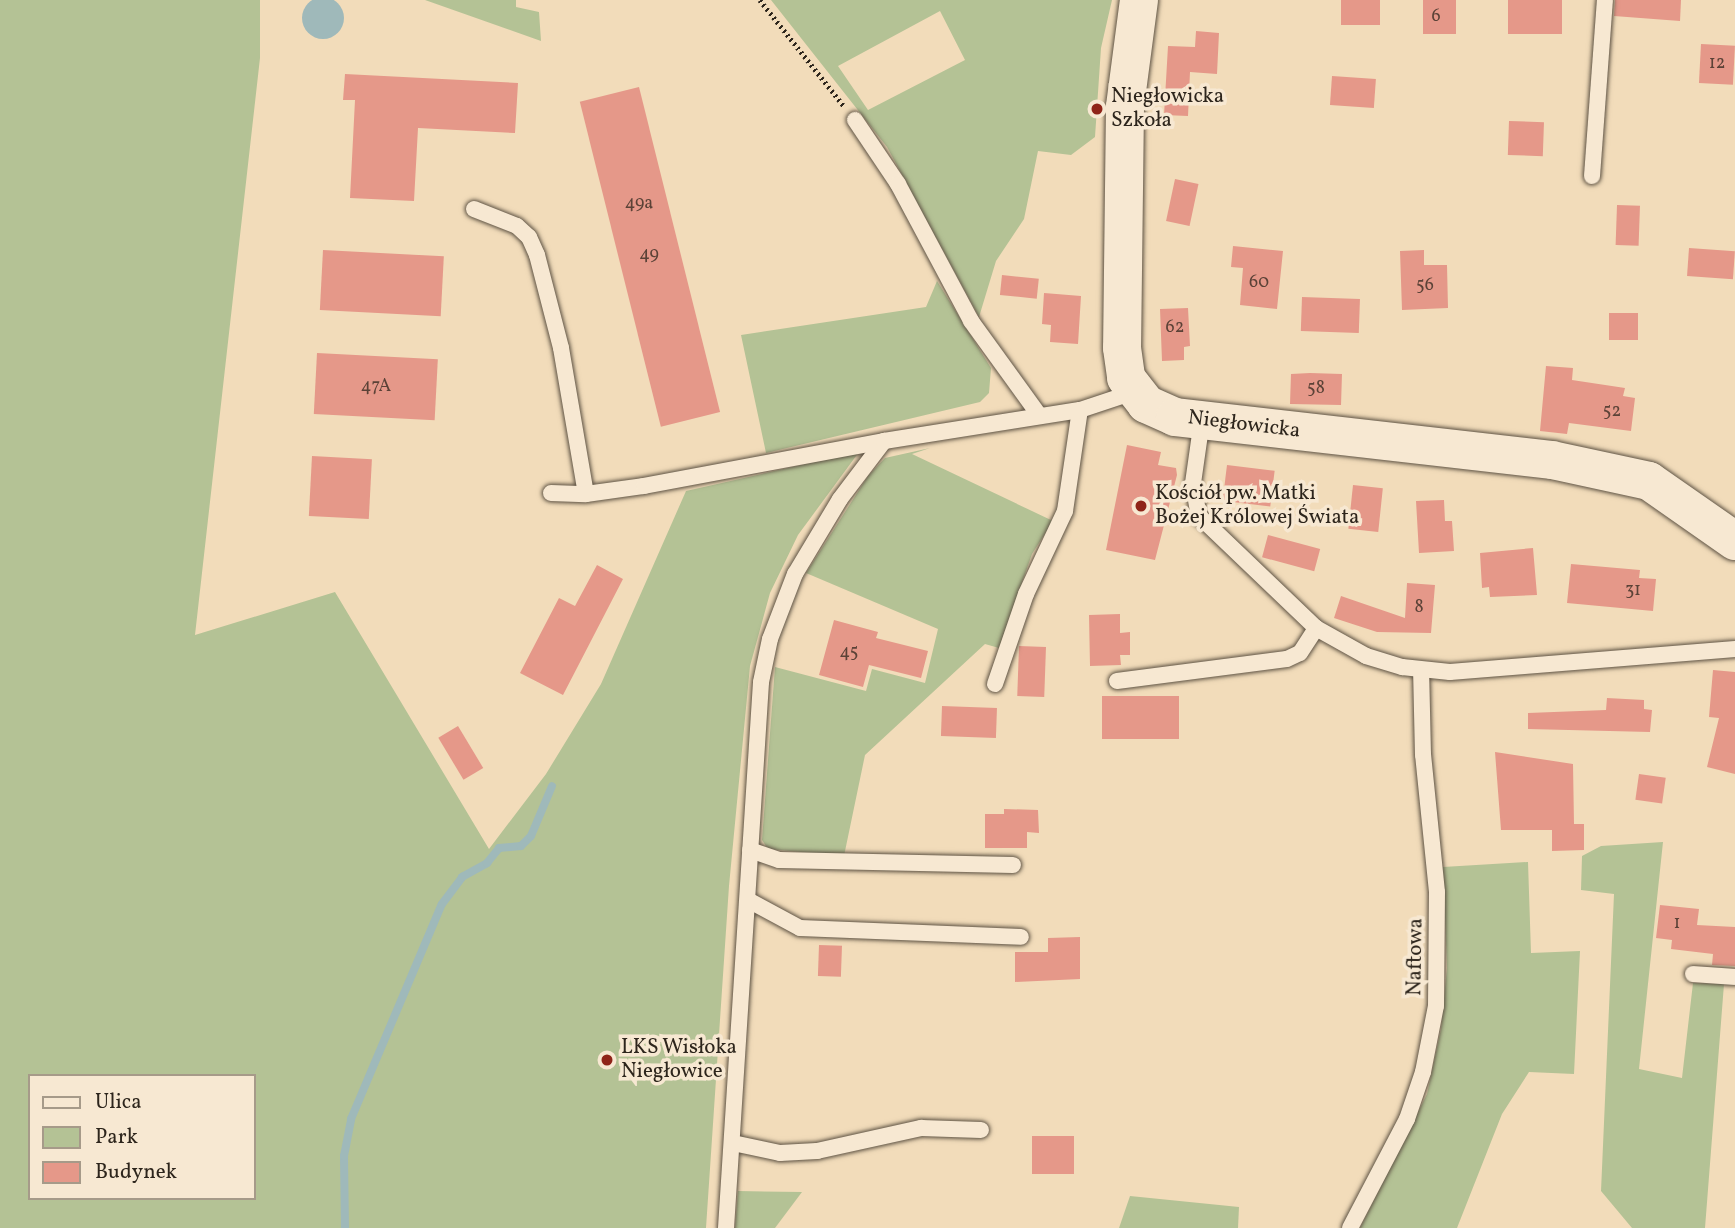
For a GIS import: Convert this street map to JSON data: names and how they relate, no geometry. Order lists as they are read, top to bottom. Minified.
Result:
{"streets":{"street":["Niegłowicka"],"lane":["Naftowa"]},"places":["Niegłowicka Szkoła","Kościół pw. Matki Bożej Królowej Świata","LKS Wisłoka Niegłowice"],"house_numbers":["6","12","49a","49","60","56","62","47A","58","52","31","8","45","1"],"legend":["Ulica","Park","Budynek"]}
